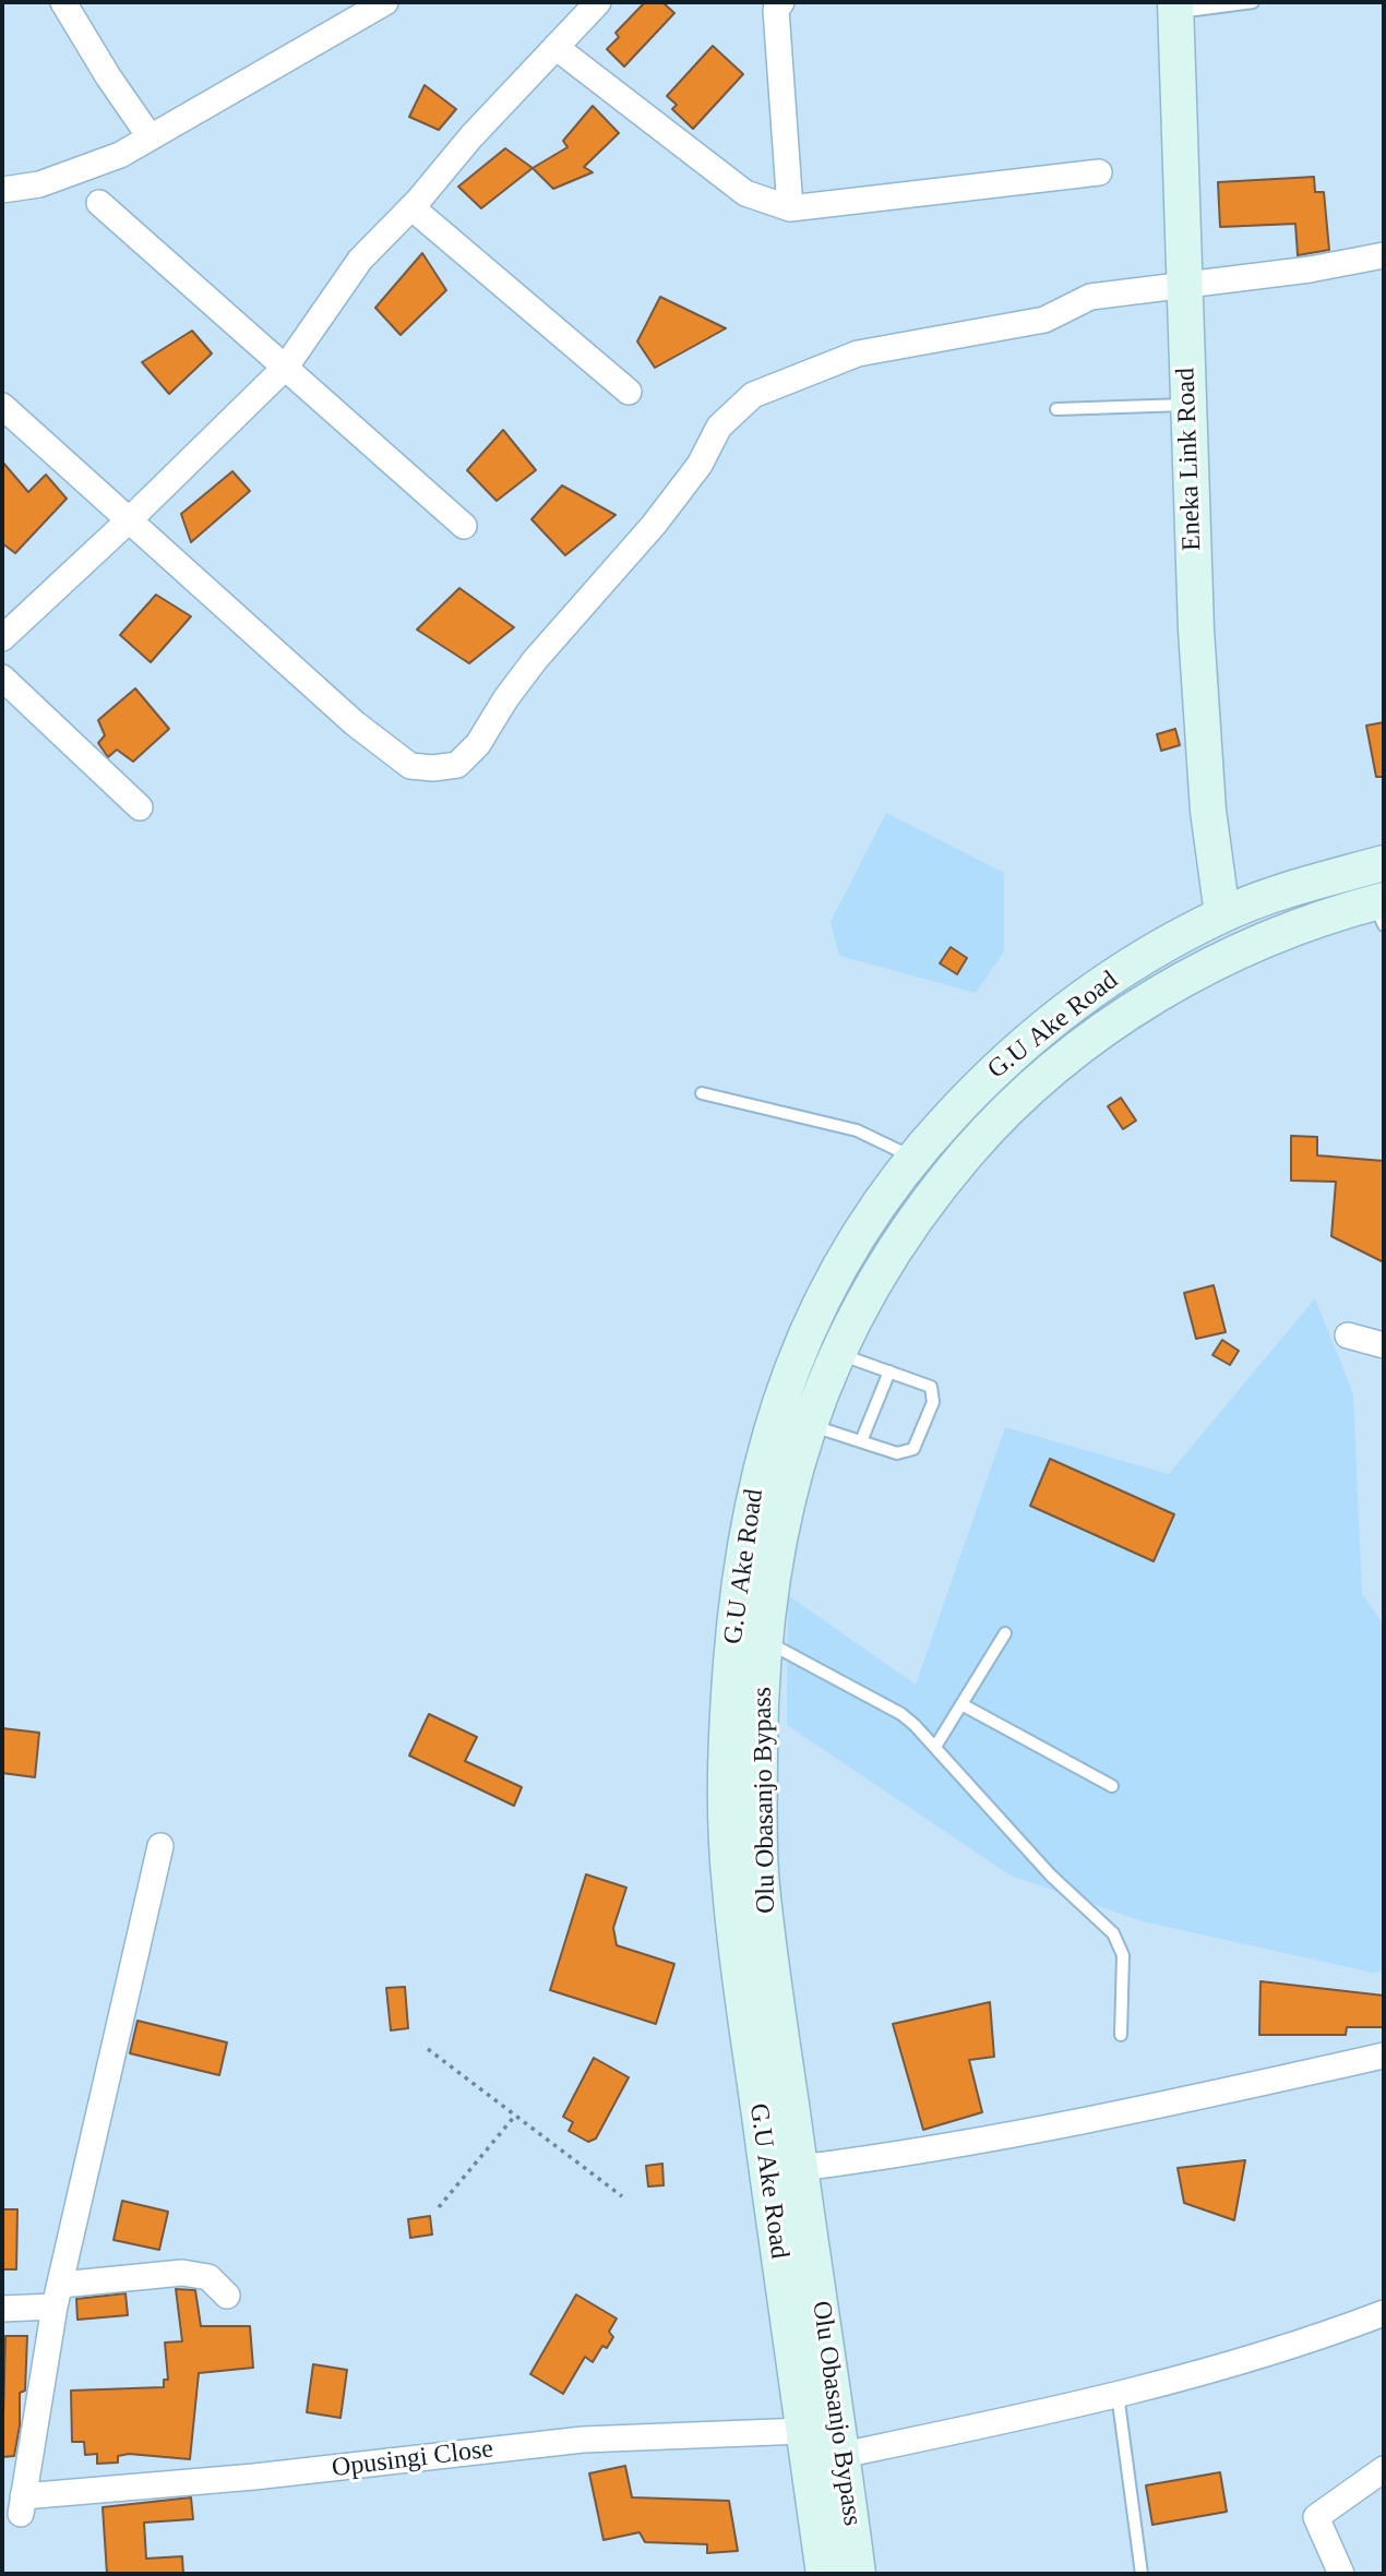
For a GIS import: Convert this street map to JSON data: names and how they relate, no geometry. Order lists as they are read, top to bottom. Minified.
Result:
{"streets":{"main road":["Eneka Link Road","G.U Ake Road","Olu Obasanjo Bypass"],"street":["Opusingi Close"]},"crossings":[["Eneka Link Road","G.U Ake Road"],["G.U Ake Road","Opusingi Close"]]}
